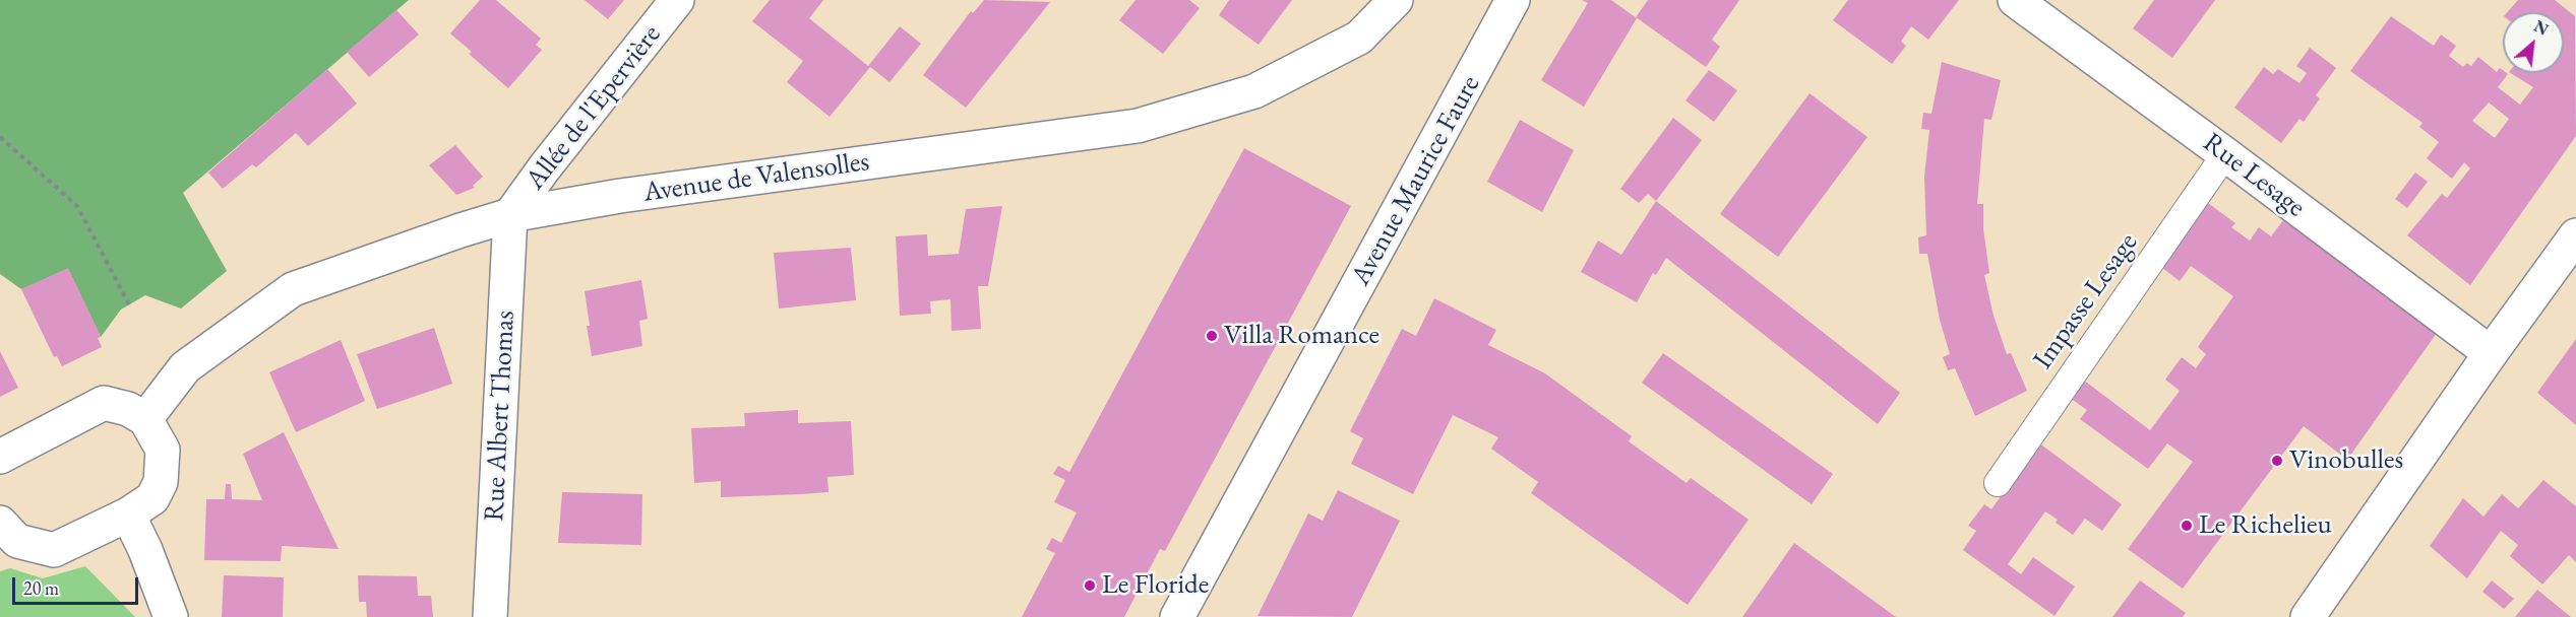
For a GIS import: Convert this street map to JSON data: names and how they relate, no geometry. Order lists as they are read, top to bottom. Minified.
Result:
{"streets":{"street":["Allée de l'Epervière","Rue Lesage","Avenue de Valensolles","Avenue Maurice Faure","Rue Albert Thomas"],"lane":["Impasse Lesage"]},"crossings":[["Allée de l'Epervière","Avenue de Valensolles"],["Allée de l'Epervière","Rue Albert Thomas"],["Rue Lesage","Impasse Lesage"],["Avenue de Valensolles","Rue Albert Thomas"]],"places":["Villa Romance","Vinobulles","Le Richelieu","Le Floride"],"scale_bar":"20 m","north":"top right"}
